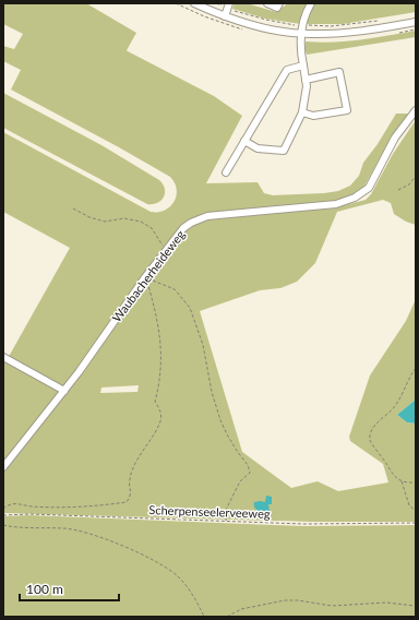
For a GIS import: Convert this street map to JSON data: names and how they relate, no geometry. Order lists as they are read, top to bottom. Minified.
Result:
{"streets":{"street":["Waubacherheideweg"],"path":["Scherpenseelerveeweg"]},"scale_bar":"100 m"}
